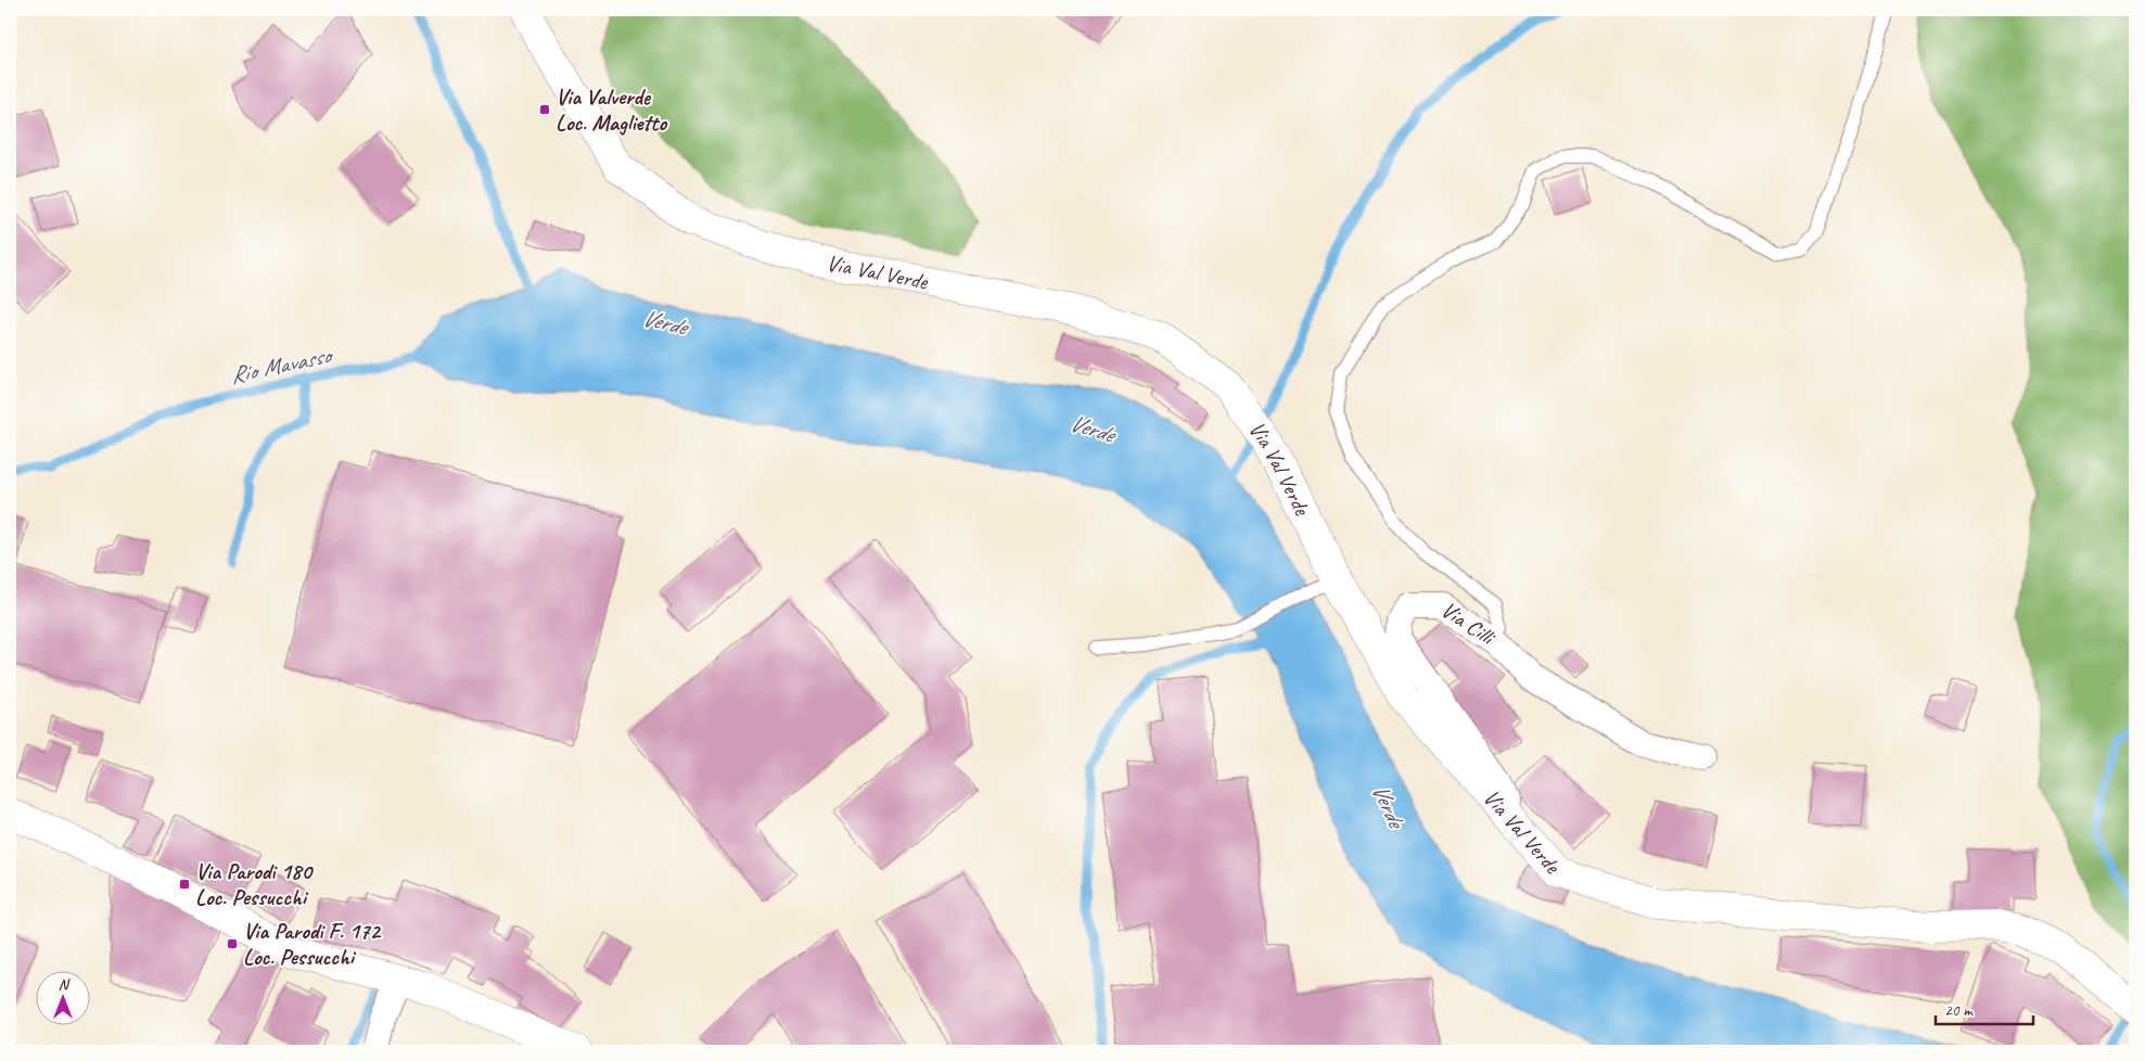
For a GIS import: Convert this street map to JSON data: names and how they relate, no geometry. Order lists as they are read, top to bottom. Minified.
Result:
{"streets":{"main road":["Via Val Verde"],"street":["Via Cilli"]},"crossings":[["Via Val Verde","Via Cilli"]],"water":["Verde","Rio Mavasso"],"places":{"transit":["Via Valverde Loc. Maglietto","Via Parodi 180 Loc. Pessucchi","Via Parodi F. 172 Loc. Pessucchi"]},"scale_bar":"20 m","north":"top"}
